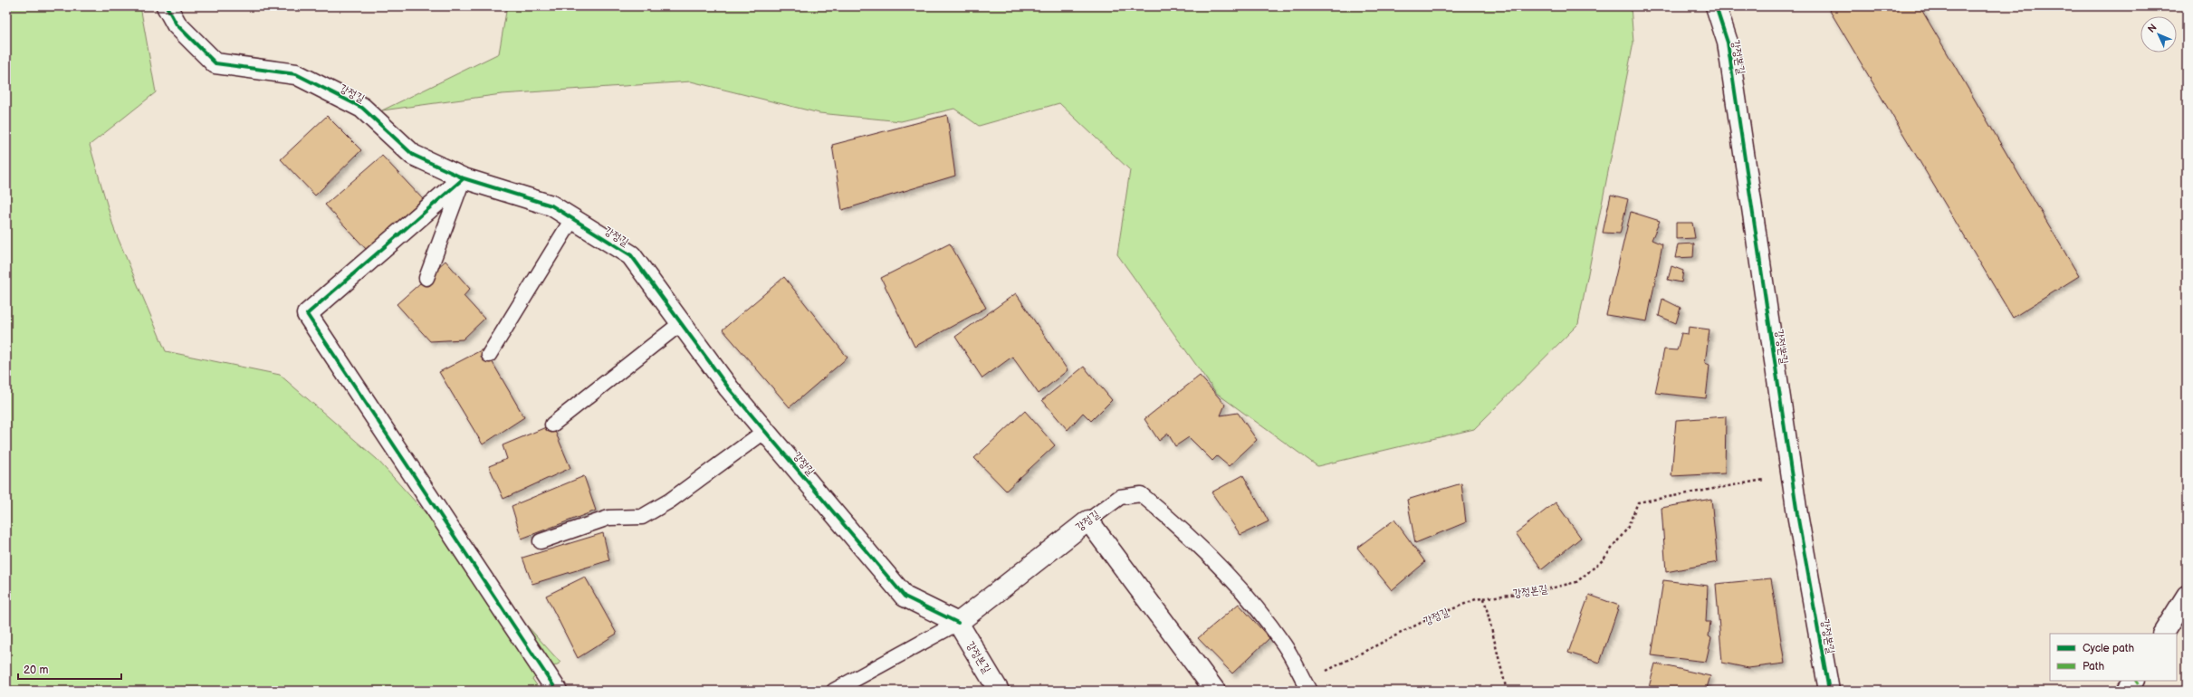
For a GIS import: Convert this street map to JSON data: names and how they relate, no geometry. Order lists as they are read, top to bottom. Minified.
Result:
{"streets":{"street":["강정본길","강정길"]},"crossings":[["강정본길","강정길"]],"legend":["Cycle path","Path"],"scale_bar":"20 m","north":"top left"}
